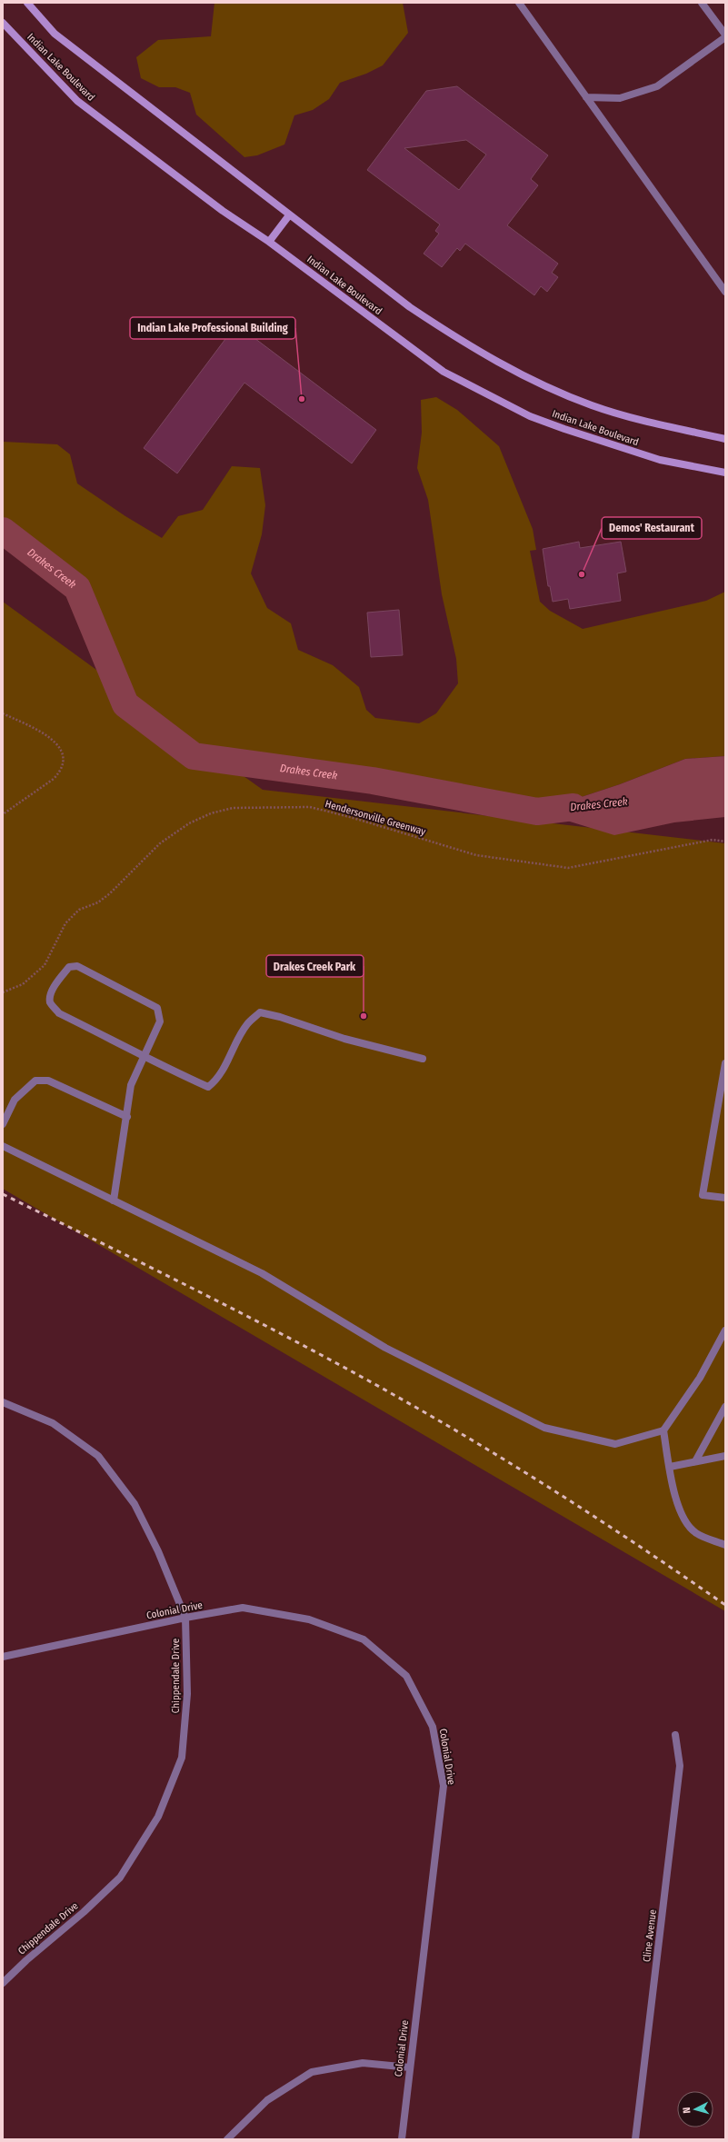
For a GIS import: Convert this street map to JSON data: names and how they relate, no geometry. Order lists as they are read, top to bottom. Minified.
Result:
{"streets":{"main road":["Indian Lake Boulevard"],"street":["Colonial Drive","Chippendale Drive","Cline Avenue"],"path":["Hendersonville Greenway"]},"crossings":[["Colonial Drive","Chippendale Drive"]],"water":["Drakes Creek"],"places":["Indian Lake Professional Building","Demos' Restaurant","Drakes Creek Park"],"north":"left"}
